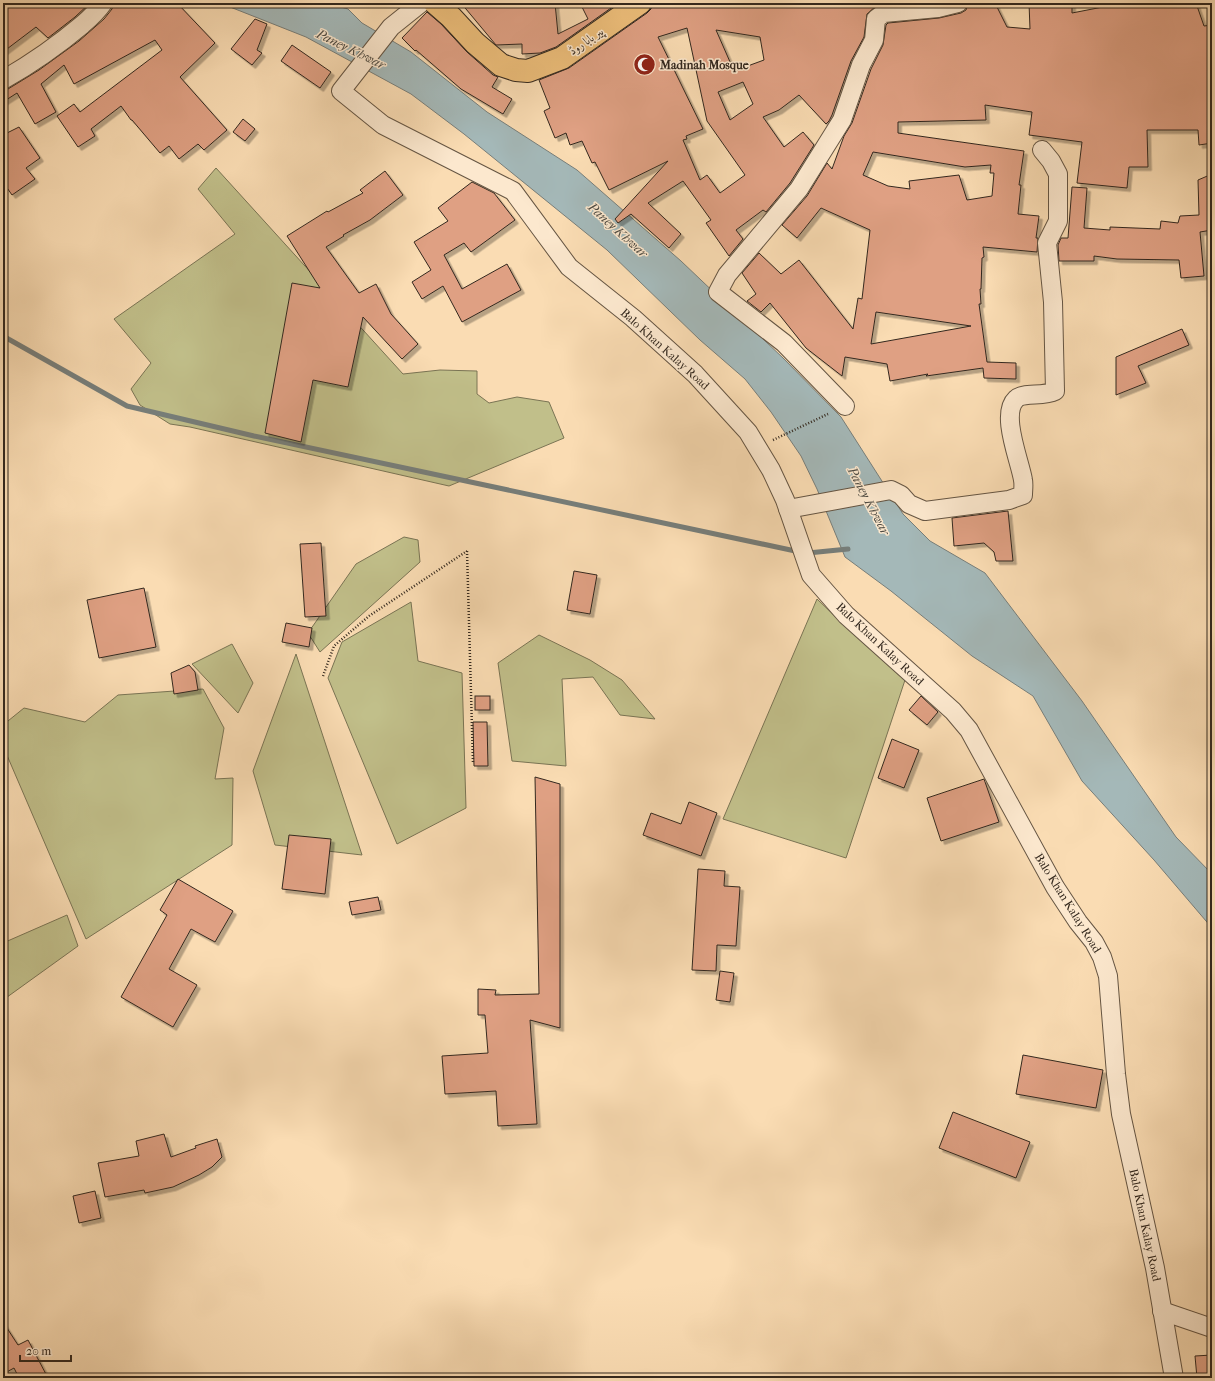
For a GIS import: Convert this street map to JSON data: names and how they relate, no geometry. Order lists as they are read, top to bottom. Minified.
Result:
{"streets":{"main road":["پیر بابا روڈ"],"street":["Balo Khan Kalay Road"]},"water":["Paney Khwar"],"places":{"mosque":["Madinah Mosque"]},"scale_bar":"20 m"}
